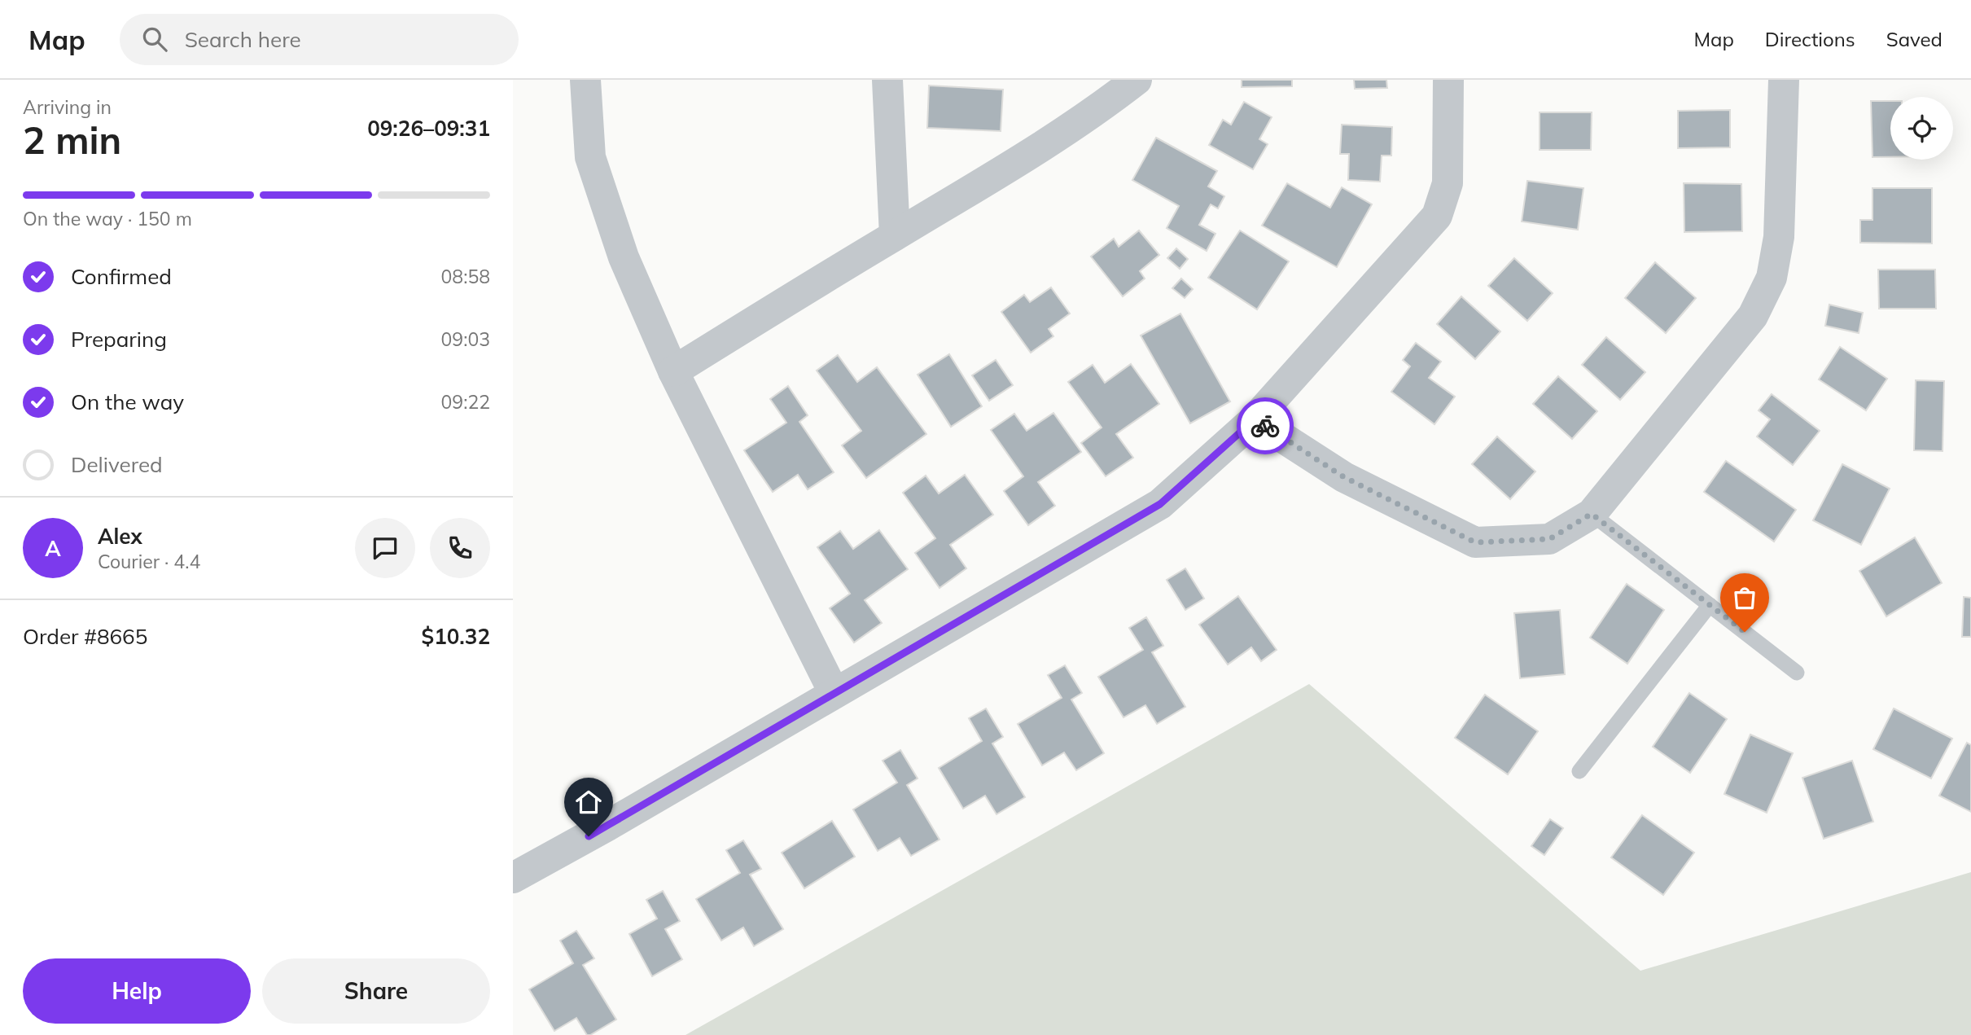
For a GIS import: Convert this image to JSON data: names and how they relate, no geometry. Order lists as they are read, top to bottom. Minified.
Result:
{"page":{"header":"Map","search":"Search here","nav":["Map","Directions","Saved"],"heading":["2 min","Arriving in","09:26–09:31"],"panel":["Alex","Courier · 4.4","Order #8665","$10.32"],"bar":"On the way · 150 m","list":[["Confirmed","08:58"],["Preparing","09:03"],["On the way","09:22"],"Delivered"],"round":"A","buttons":["Help","Share"]}}
